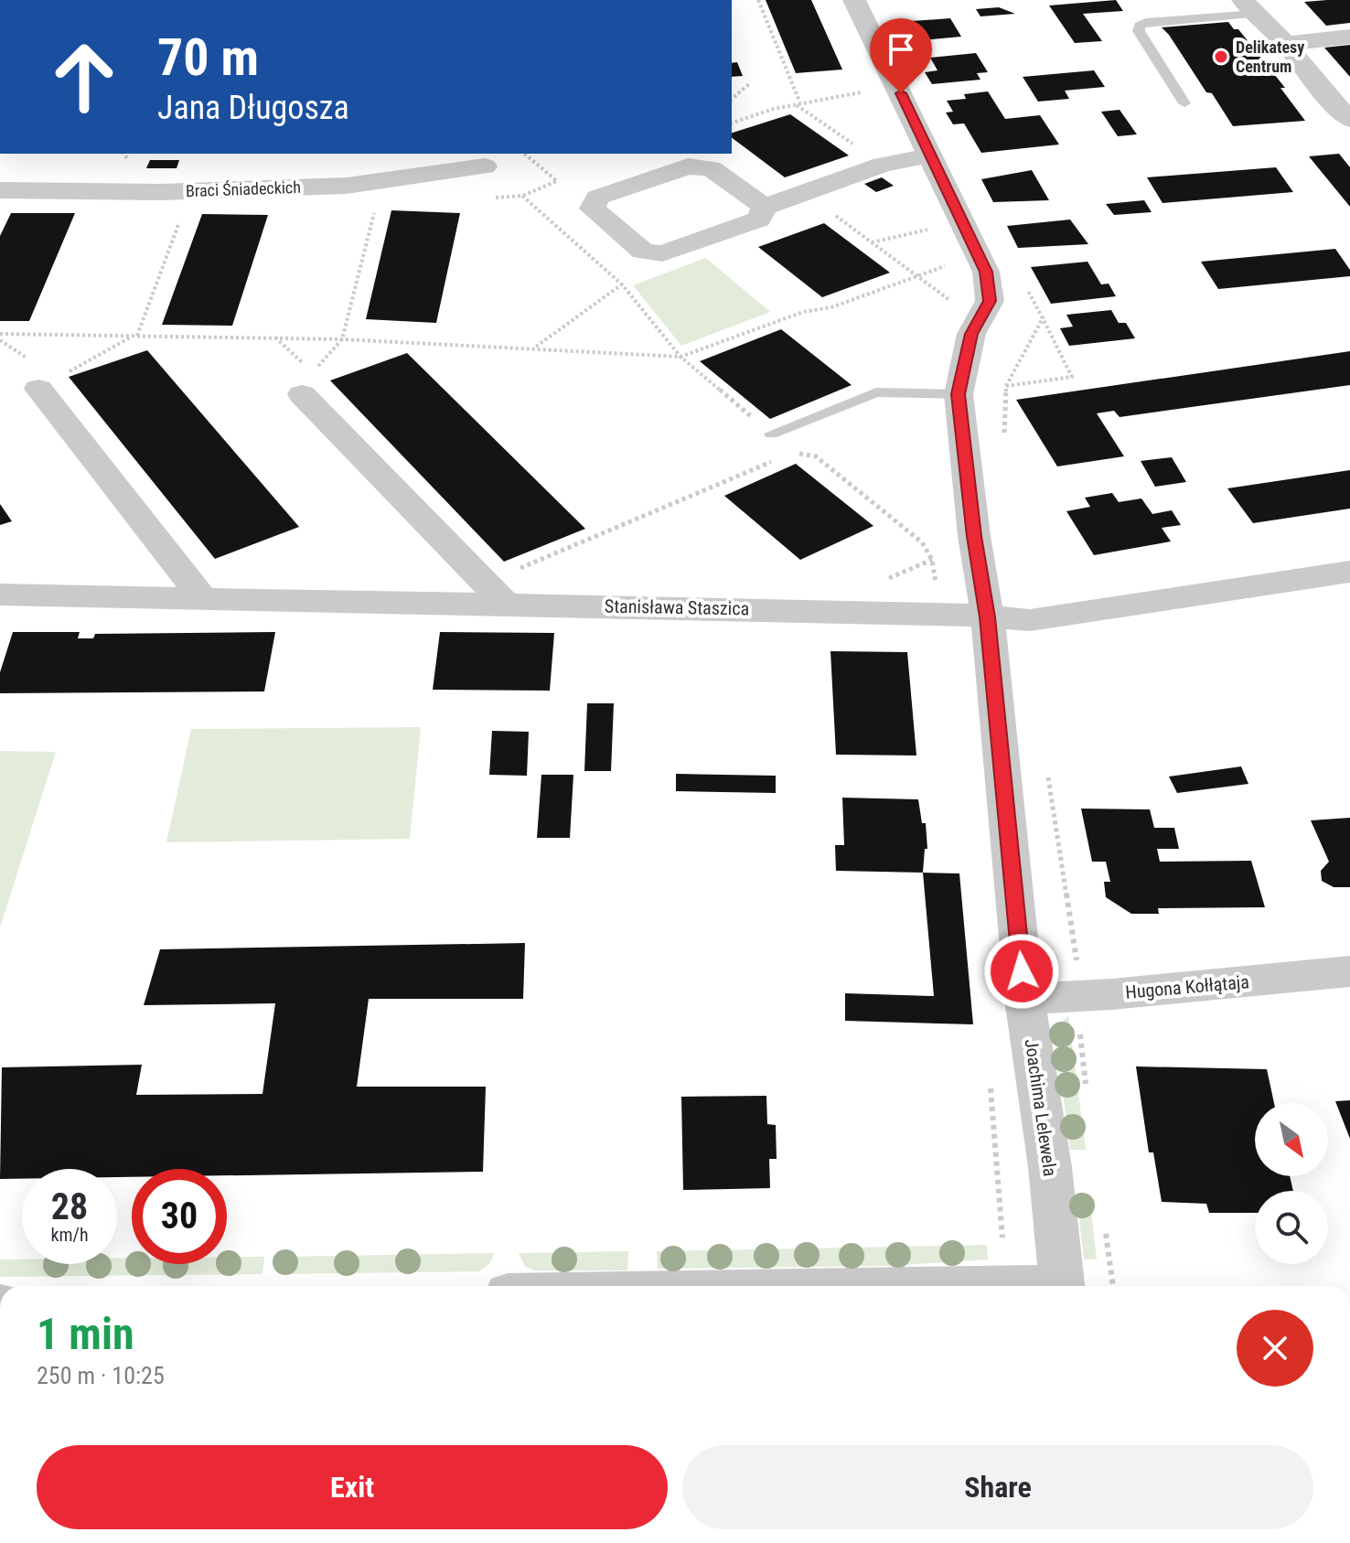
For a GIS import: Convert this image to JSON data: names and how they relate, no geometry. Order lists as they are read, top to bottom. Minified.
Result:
{"streets":{"street":["Braci Śniadeckich","Stanisława Staszica","Hugona Kołłątaja","Joachima Lelewela"]},"crossings":[["Stanisława Staszica","Joachima Lelewela"],["Hugona Kołłątaja","Joachima Lelewela"]],"places":["Delikatesy Centrum"],"north":"bottom right","page":{"turn":["70 m","Jana Długosza"],"speed":"28 km/h","limit":"30","heading":["1 min","250 m · 10:25"],"buttons":["Exit","Share"]}}
